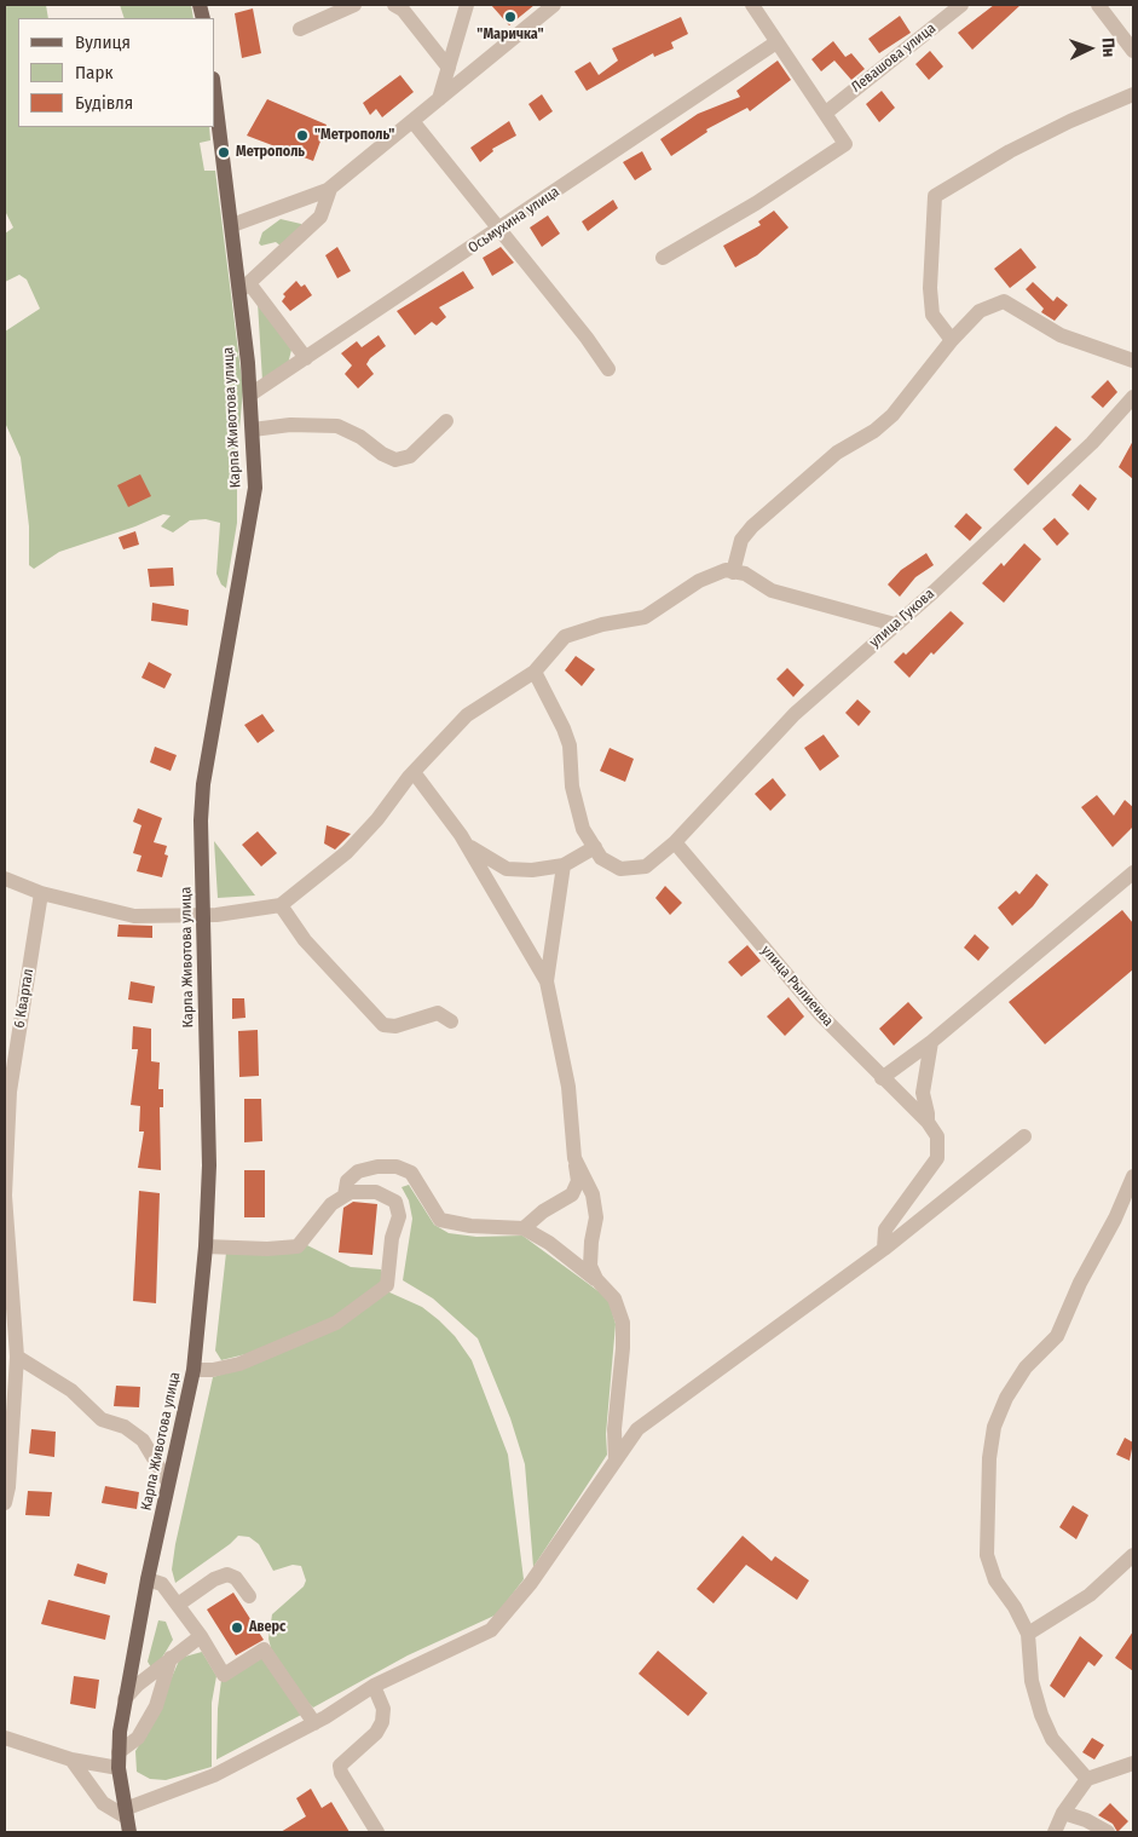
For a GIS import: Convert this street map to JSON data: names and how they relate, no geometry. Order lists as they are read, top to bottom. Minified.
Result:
{"streets":{"main road":["Карпа Животова улица"],"street":["Левашова улица","Осьмухина улица","улица Гукова","улица Рылиеива","6 Квартал"]},"crossings":[["Осьмухина улица","Карпа Животова улица"],["улица Гукова","улица Рылиеива"]],"places":["\"Маричка\"","\"Метрополь\"","Метрополь","Аверс"],"legend":["Вулиця","Парк","Будівля"],"north":"right"}
